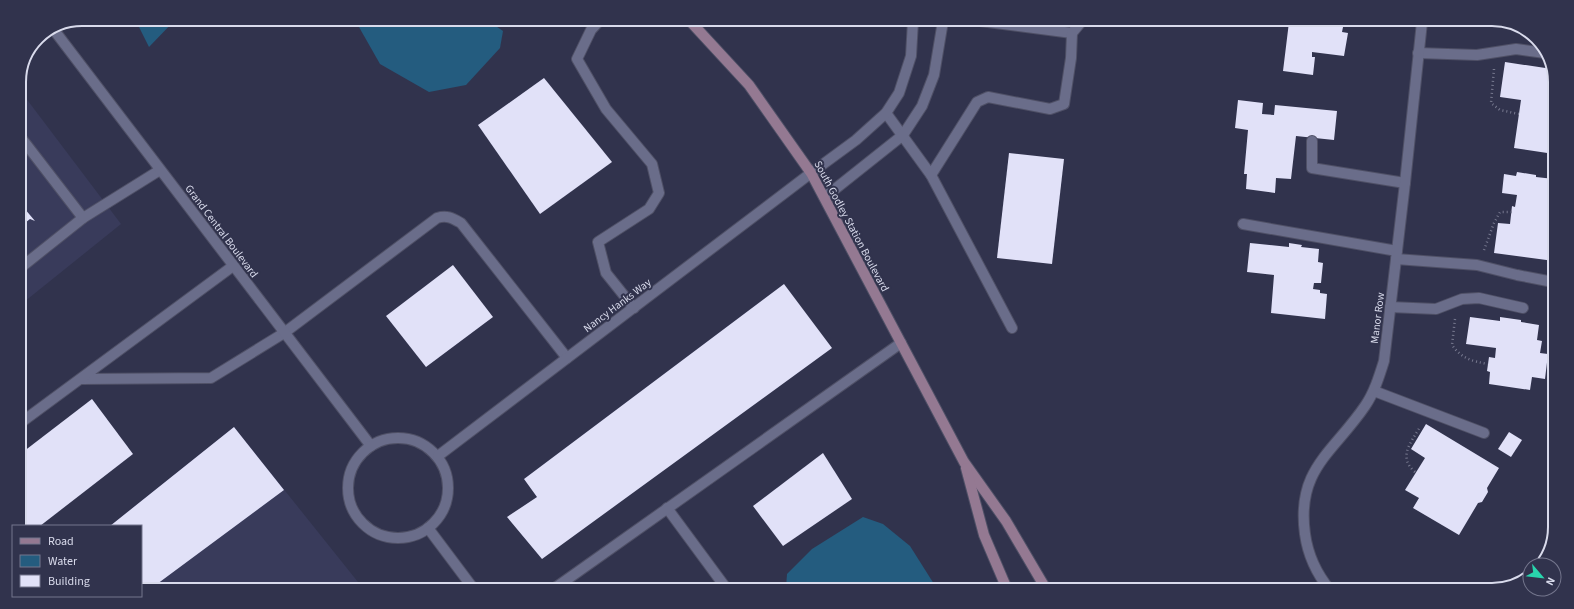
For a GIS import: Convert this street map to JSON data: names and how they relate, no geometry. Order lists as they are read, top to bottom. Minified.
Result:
{"streets":{"street":["South Godley Station Boulevard","Grand Central Boulevard","Nancy Hanks Way","Manor Row"]},"crossings":[["South Godley Station Boulevard","Nancy Hanks Way"],["Grand Central Boulevard","Nancy Hanks Way"]],"legend":["Road","Water","Building"],"north":"bottom right"}
